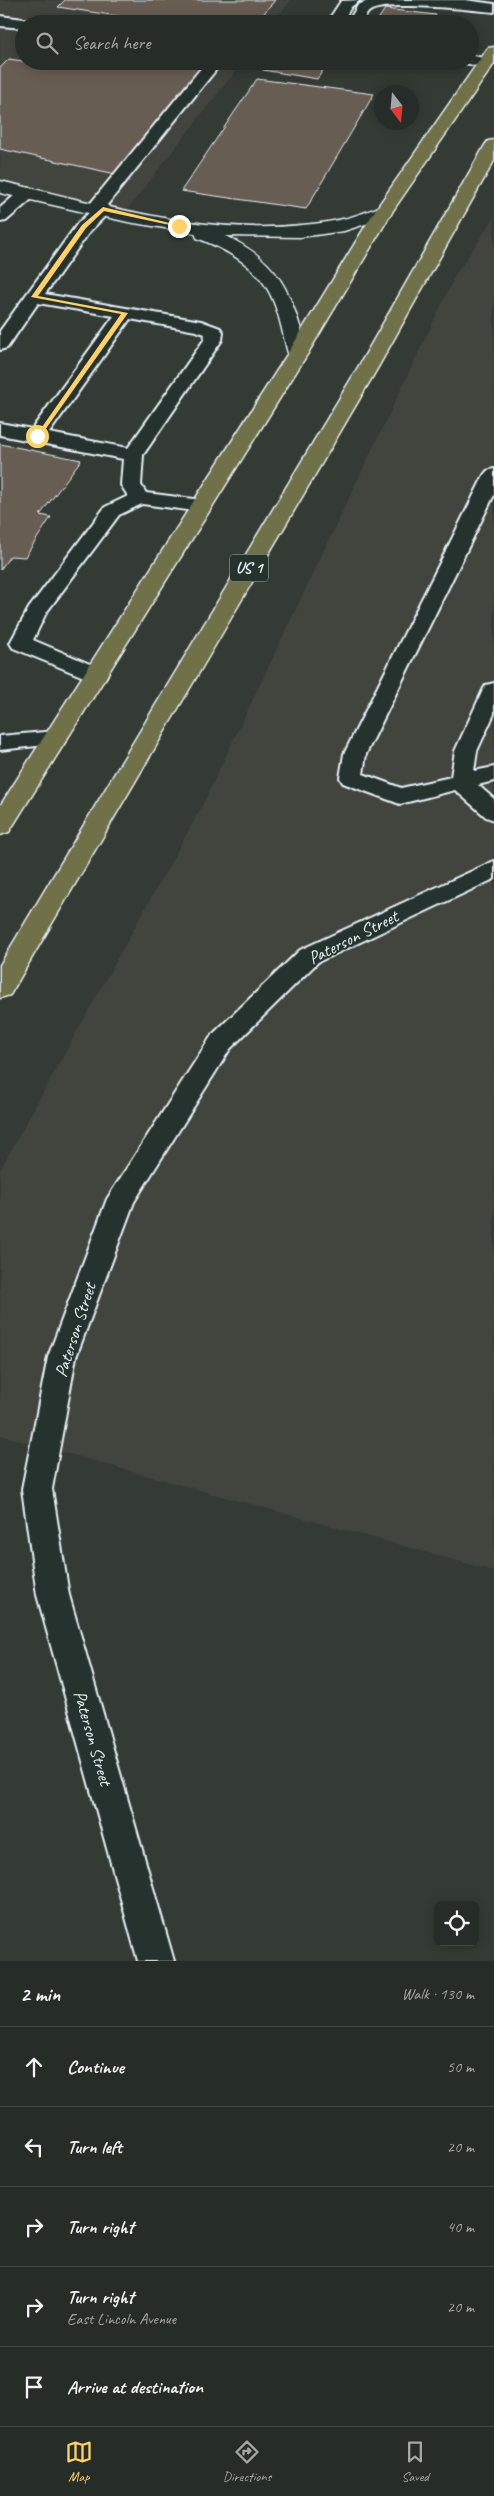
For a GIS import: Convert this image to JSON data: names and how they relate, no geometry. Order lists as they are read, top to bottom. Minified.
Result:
{"streets":{"highway":["US 1"],"lane":["Paterson Street"]},"north":"bottom","page":{"search":"Search here","heading":["2 min","Walk · 130 m"],"list":[["Continue","50 m"],["Turn left","20 m"],["Turn right","40 m"],["Turn right","East Lincoln Avenue","20 m"],"Arrive at destination"],"nav":["Map","Directions","Saved"]}}
